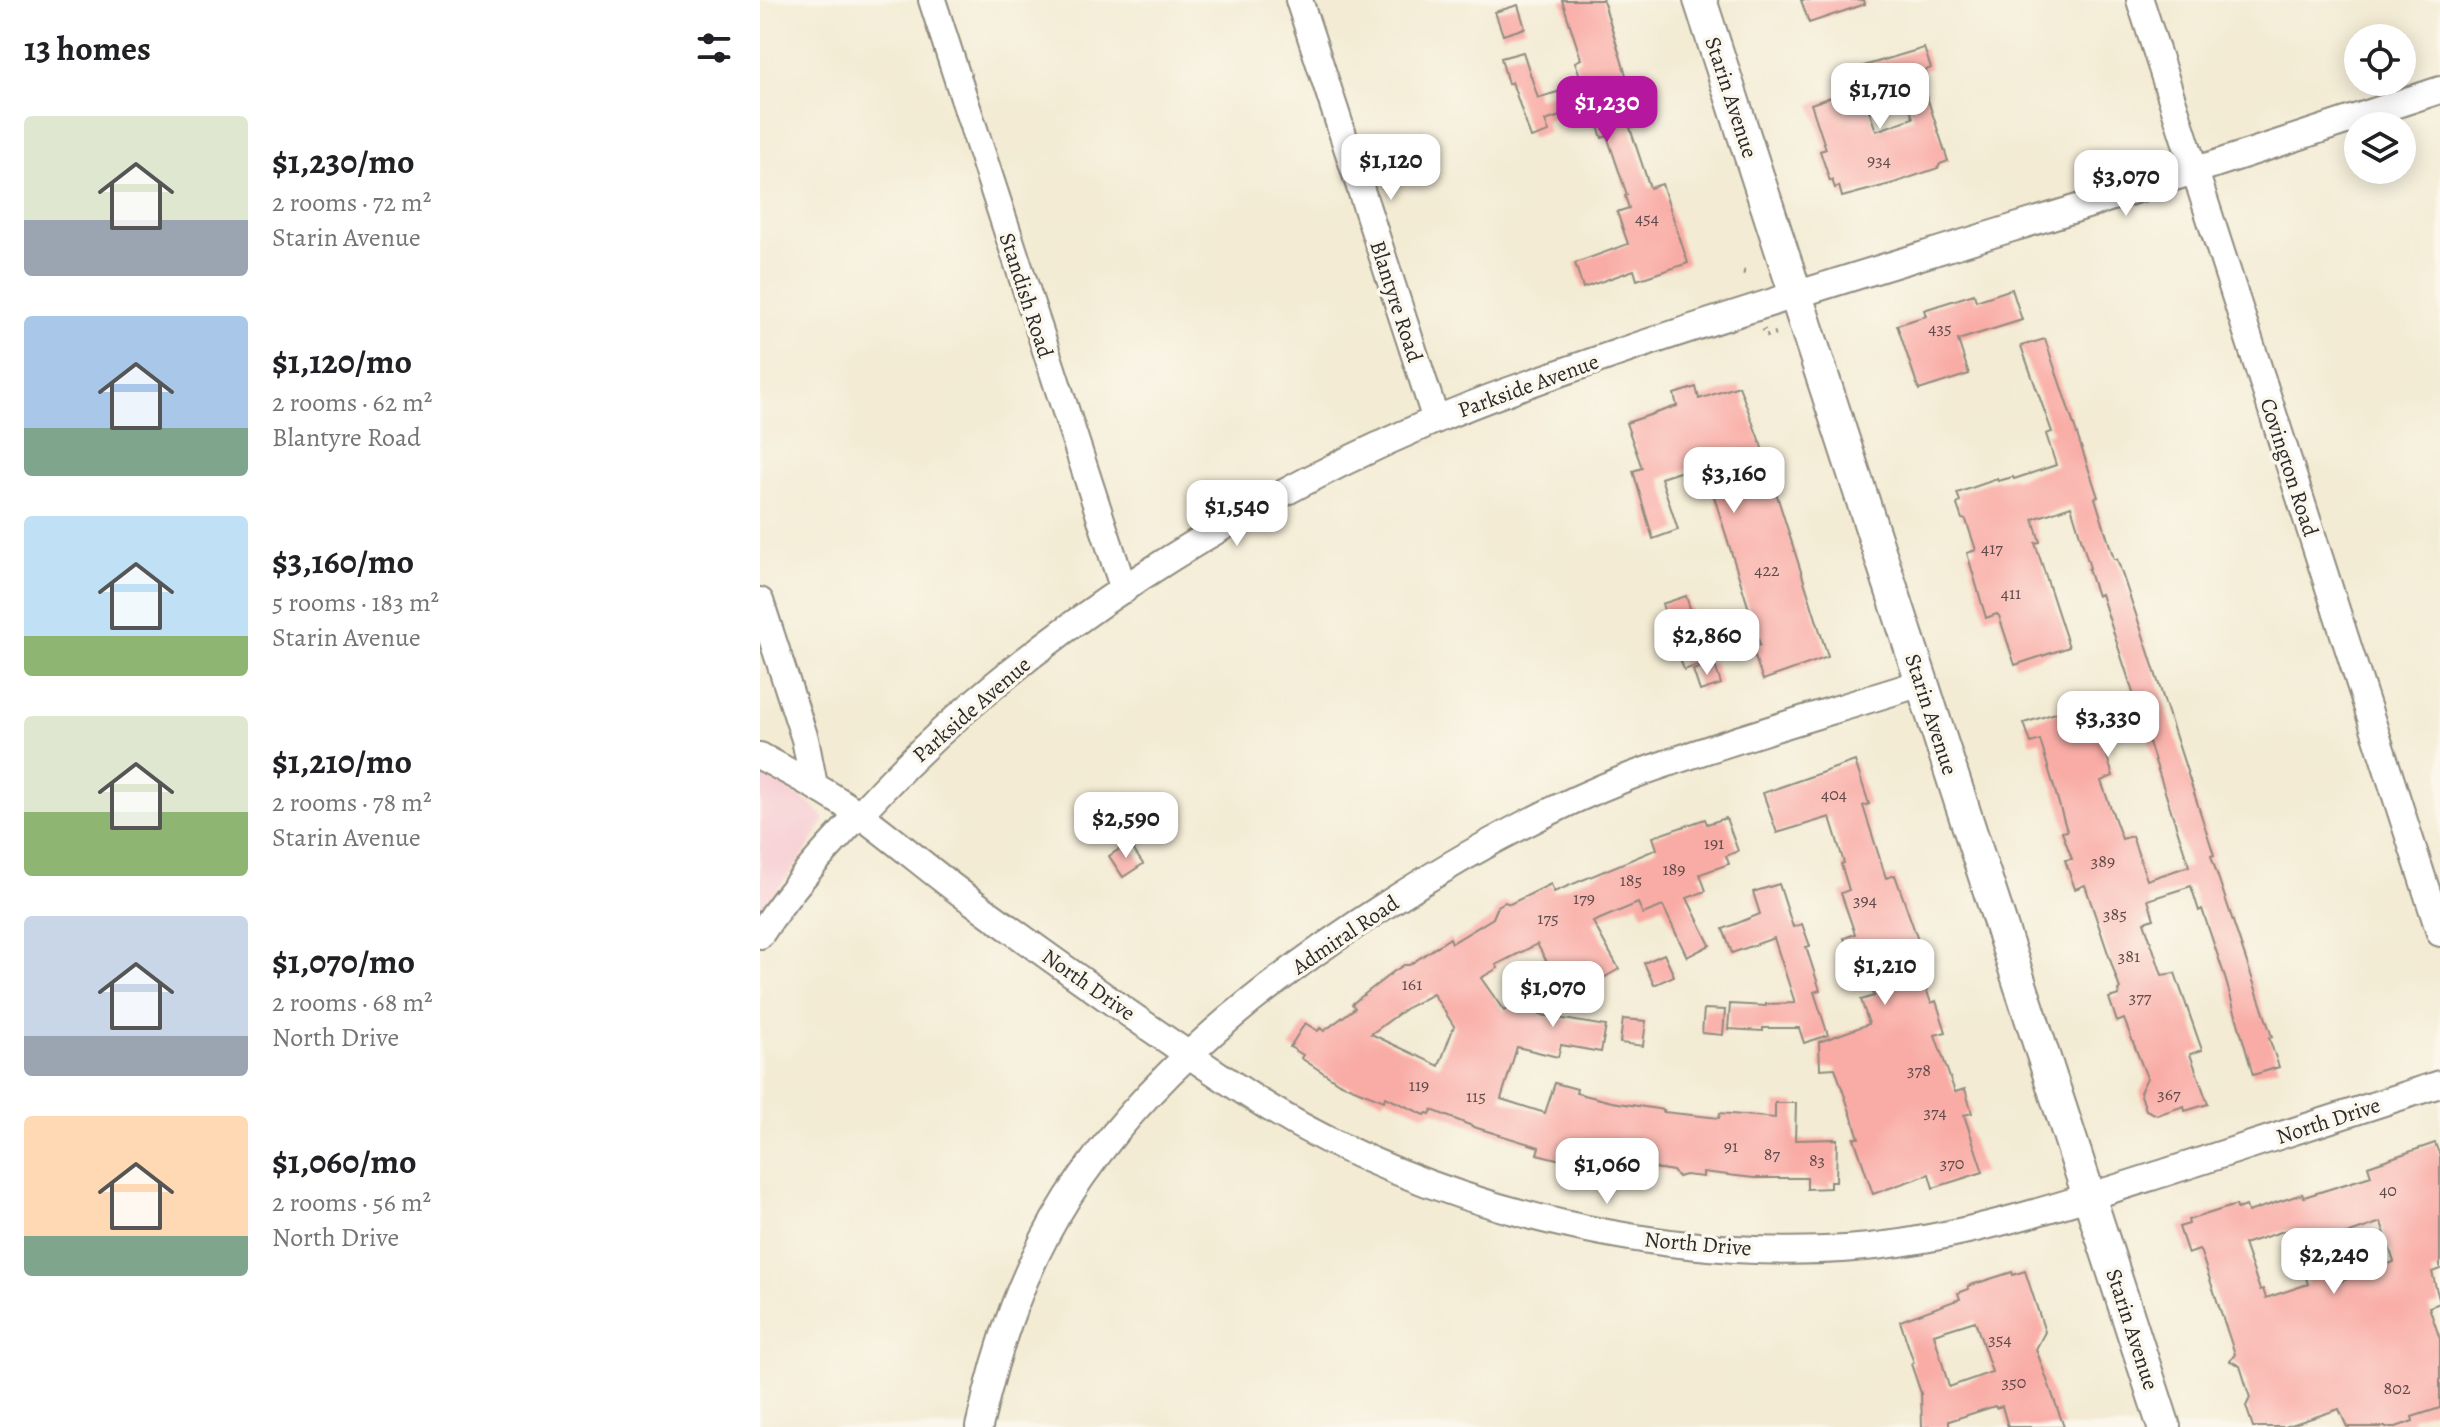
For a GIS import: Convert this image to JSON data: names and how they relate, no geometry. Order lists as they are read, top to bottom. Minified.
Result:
{"streets":{"street":["Starin Avenue","Standish Road","Blantyre Road","Parkside Avenue","Covington Road","Admiral Road","North Drive"]},"crossings":[["Starin Avenue","Parkside Avenue"],["Starin Avenue","Admiral Road"],["Starin Avenue","North Drive"],["Standish Road","Parkside Avenue"],["Blantyre Road","Parkside Avenue"],["Parkside Avenue","Covington Road"],["Parkside Avenue","North Drive"],["Admiral Road","North Drive"]],"house_numbers":["934","454","435","417","422","411","404","191","389","189","185","179","394","385","175","381","161","377","378","119","367","115","374","91","87","83","370","40","354","350","802"],"page":{"heading":"13 homes","price":["$1,710","$1,230","$1,120","$3,070","$3,160","$1,540","$2,860","$3,330","$2,590","$1,210","$1,070","$1,060","$2,240"],"list":[{"name":"$1,230/mo","note":"2 rooms · 72 m² · Starin Avenue"},{"name":"$1,120/mo","note":"2 rooms · 62 m² · Blantyre Road"},{"name":"$3,160/mo","note":"5 rooms · 183 m² · Starin Avenue"},{"name":"$1,210/mo","note":"2 rooms · 78 m² · Starin Avenue"},{"name":"$1,070/mo","note":"2 rooms · 68 m² · North Drive"},{"name":"$1,060/mo","note":"2 rooms · 56 m² · North Drive"}]}}
